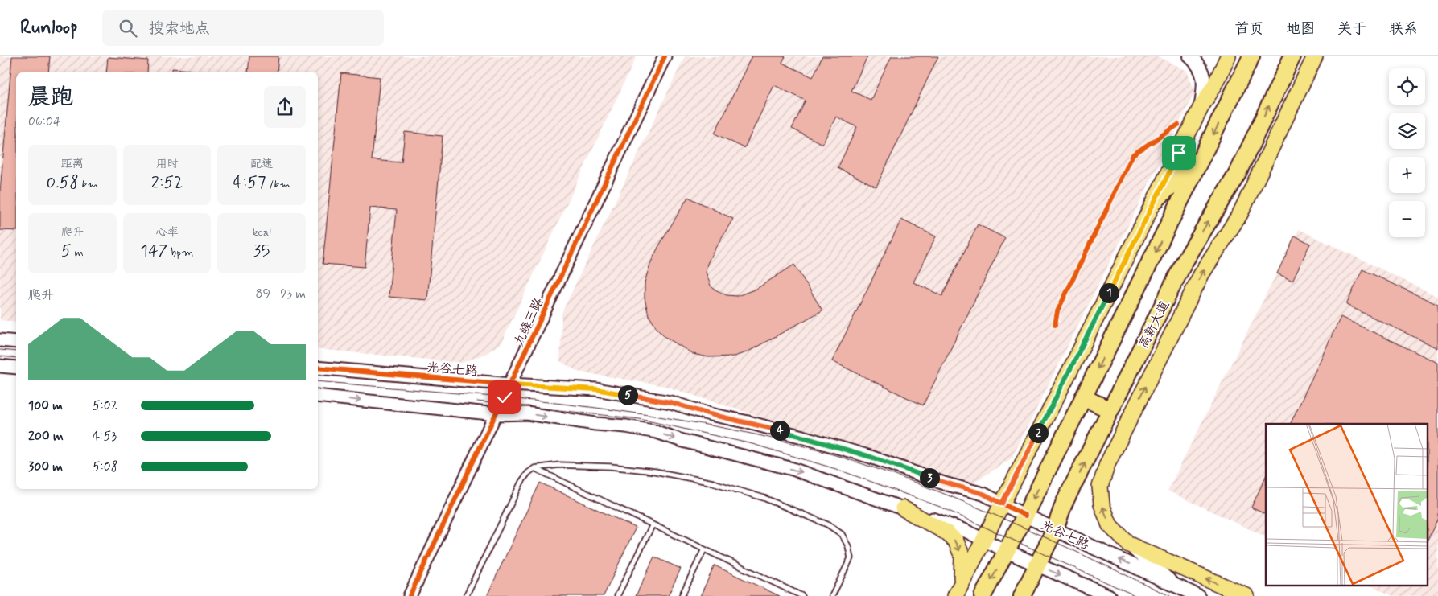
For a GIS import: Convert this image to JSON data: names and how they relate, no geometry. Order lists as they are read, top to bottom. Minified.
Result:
{"streets":{"highway":["高新大道"],"main road":["光谷七路"],"street":["九峰三路"]},"crossings":[["九峰三路","光谷七路"],["高新大道","光谷七路"]],"page":{"header":"Runloop","search":"搜索地点","nav":["首页","地图","关于","联系"],"map_buttons":["+","−"],"heading":["晨跑","06:04"],"stats":[["距离","0.58 km"],["用时","2:52"],["配速","4:57 /km"],["爬升","5 m"],["心率","147 bpm"],["kcal","35"]],"chart":["爬升","89–93 m"],"pins":["1","5","4","2","3"],"list":[{"name":"100 m","note":"5:02"},{"name":"200 m","note":"4:53"},{"name":"300 m","note":"5:08"}]}}
